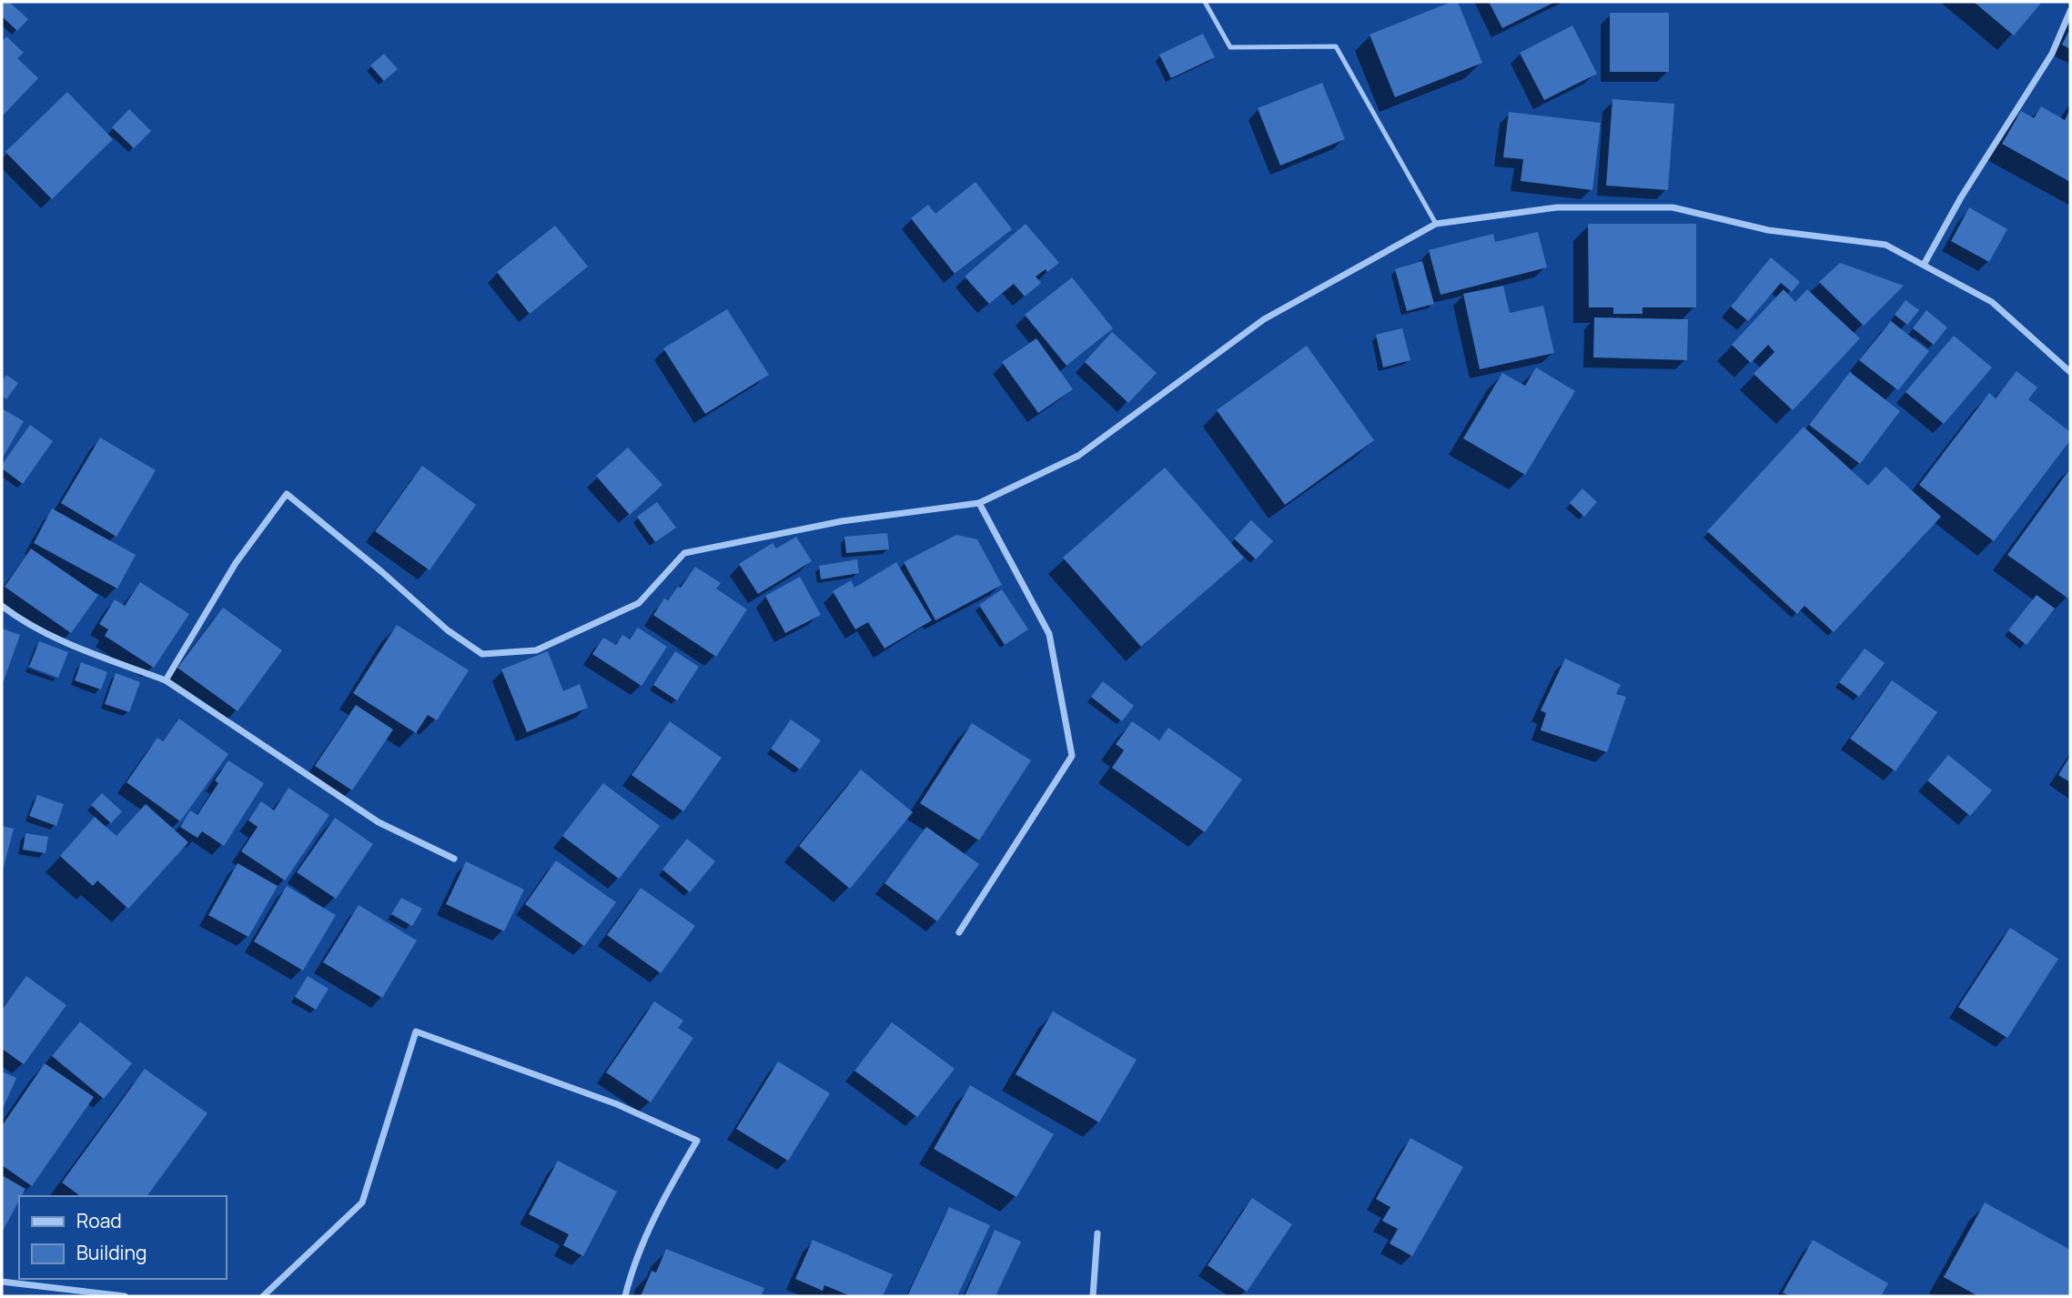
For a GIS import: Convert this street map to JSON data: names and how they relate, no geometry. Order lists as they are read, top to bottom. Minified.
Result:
{"legend":["Road","Building"]}
